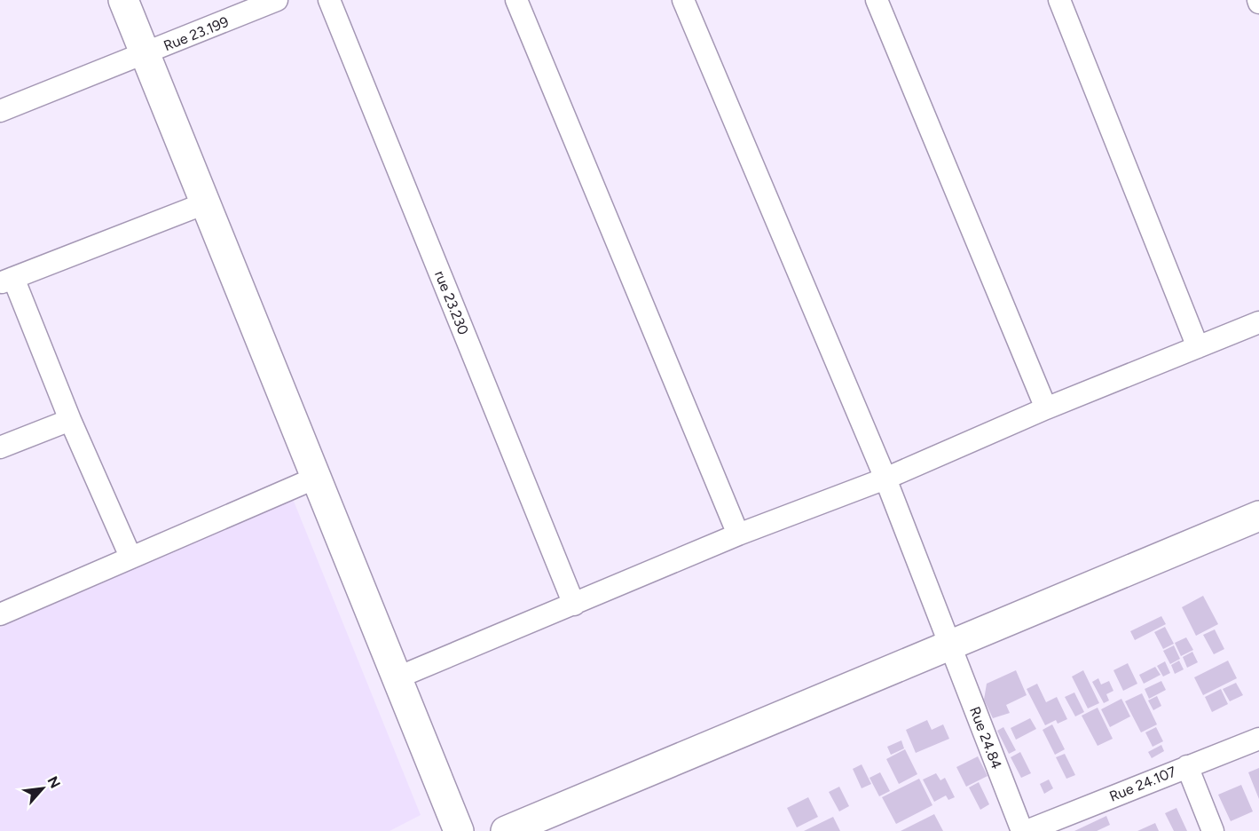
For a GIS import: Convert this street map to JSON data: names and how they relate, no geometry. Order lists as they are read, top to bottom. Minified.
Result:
{"streets":{"street":["Rue 23.199","rue 23.230","Rue 24.84","Rue 24.107"]},"north":"top right"}
